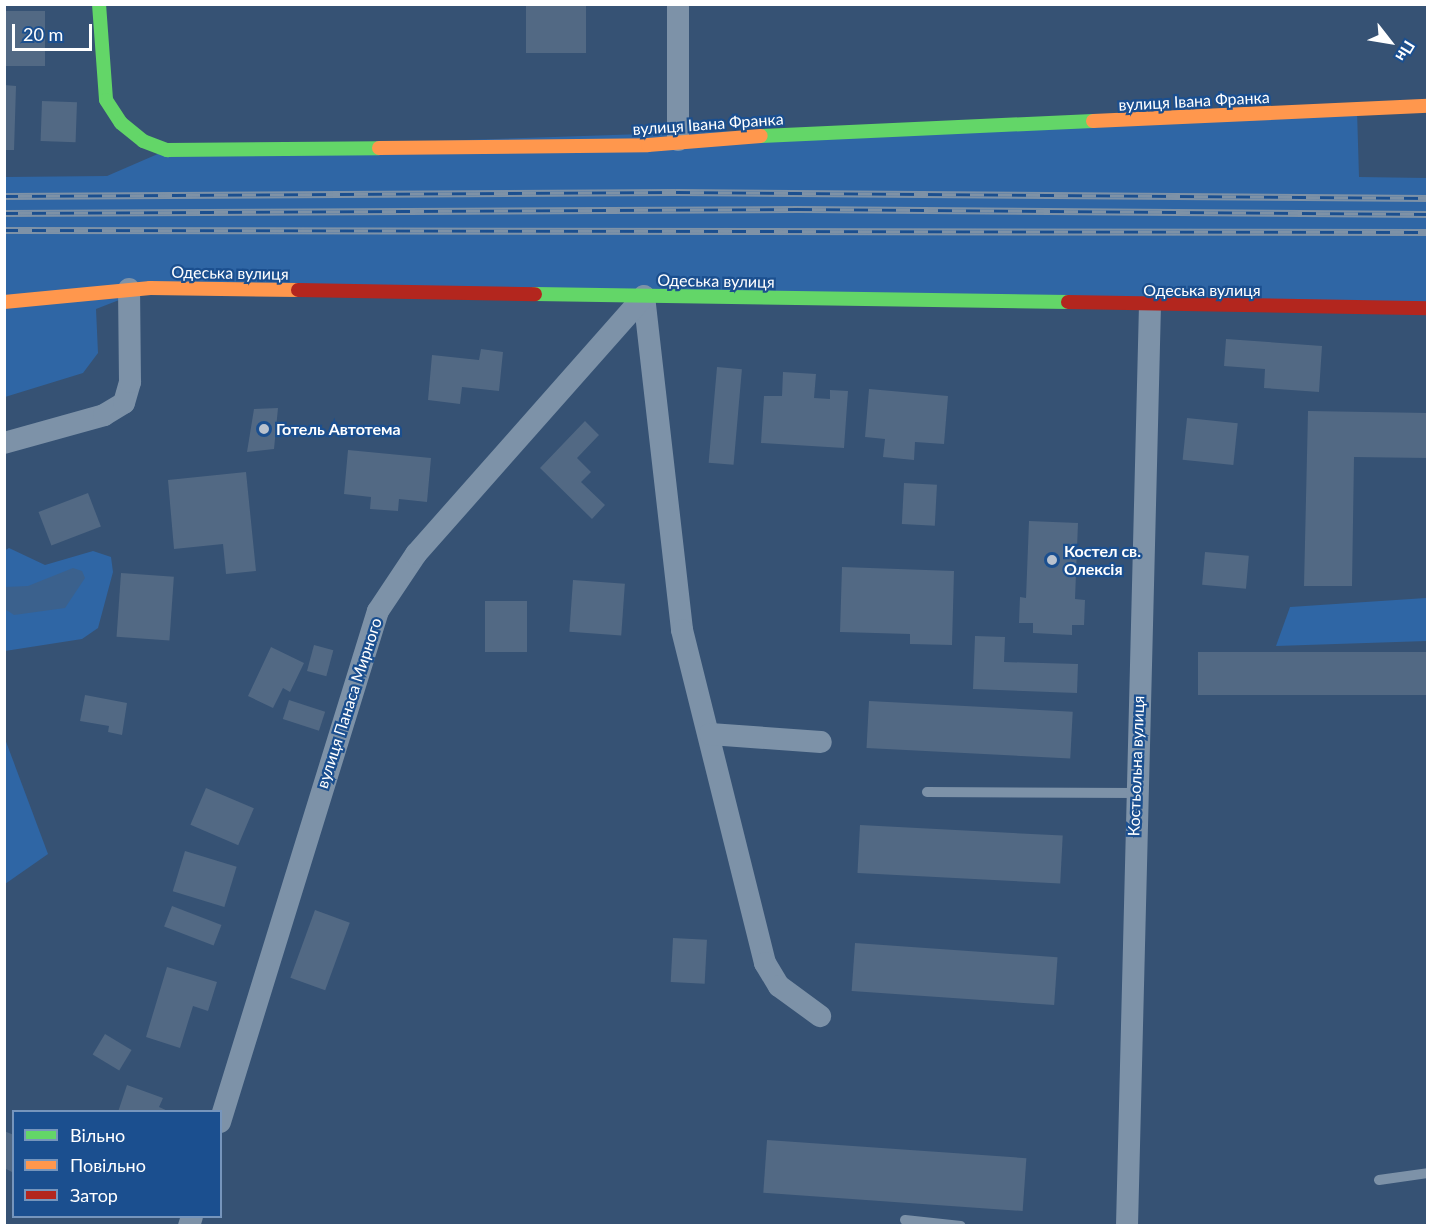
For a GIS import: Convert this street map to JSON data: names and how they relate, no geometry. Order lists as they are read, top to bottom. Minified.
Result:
{"streets":{"street":["вулиця Івана Франка","Одеська вулиця","вулиця Панаса Мирного","Костьольна вулиця"]},"crossings":[["Одеська вулиця","вулиця Панаса Мирного"],["Одеська вулиця","Костьольна вулиця"]],"places":["Готель Автотема","Костел св. Олексія"],"legend":["Вільно","Повільно","Затор"],"scale_bar":"20 m","north":"bottom right"}
